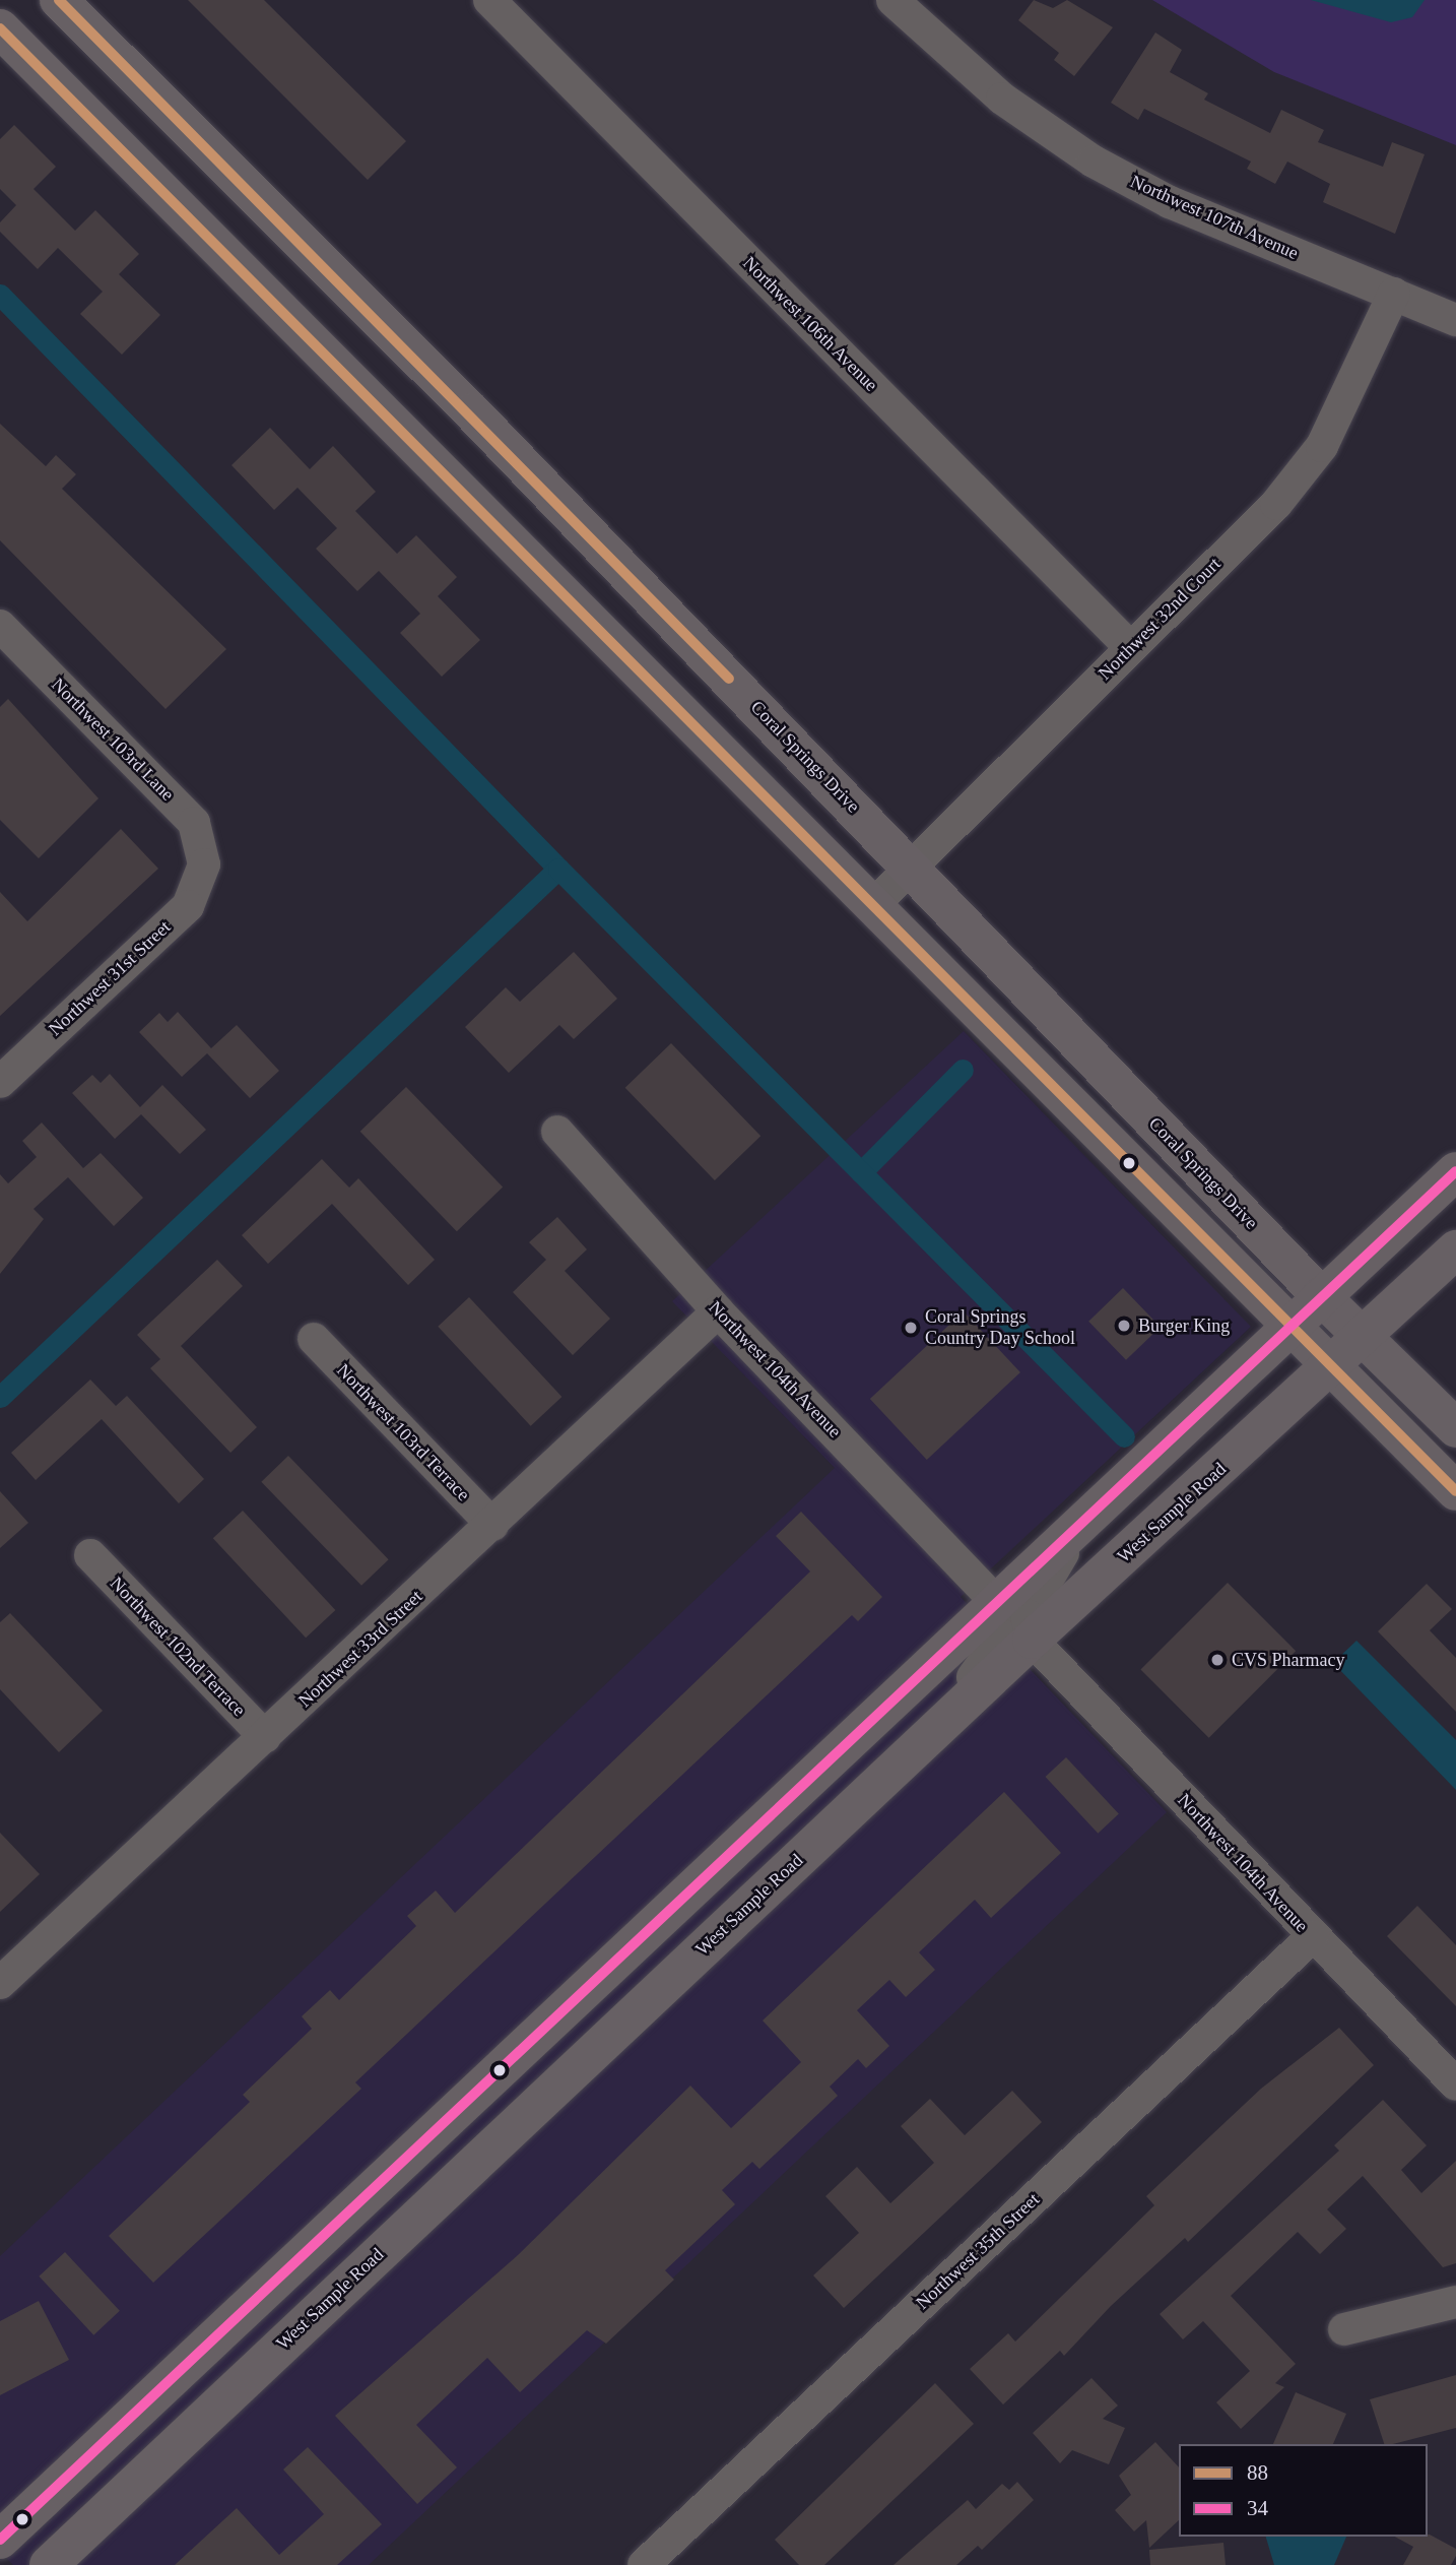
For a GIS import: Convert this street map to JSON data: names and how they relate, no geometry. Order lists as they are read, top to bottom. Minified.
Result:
{"streets":{"main road":["Coral Springs Drive","West Sample Road"],"street":["Northwest 107th Avenue","Northwest 106th Avenue","Northwest 32nd Court","Northwest 103rd Lane","Northwest 31st Street","Northwest 104th Avenue","Northwest 103rd Terrace","Northwest 102nd Terrace","Northwest 33rd Street","Northwest 35th Street"]},"crossings":[["Northwest 107th Avenue","Northwest 32nd Court"],["Northwest 106th Avenue","Northwest 32nd Court"],["Northwest 32nd Court","Coral Springs Drive"],["Northwest 103rd Lane","Northwest 31st Street"],["Coral Springs Drive","West Sample Road"],["Northwest 104th Avenue","West Sample Road"],["Northwest 104th Avenue","Northwest 33rd Street"],["Northwest 104th Avenue","Northwest 35th Street"],["Northwest 103rd Terrace","Northwest 33rd Street"],["Northwest 102nd Terrace","Northwest 33rd Street"]],"places":["Burger King","Coral Springs Country Day School","CVS Pharmacy"],"lines":["transit line 88","transit line 34"],"legend":["88","34"]}
